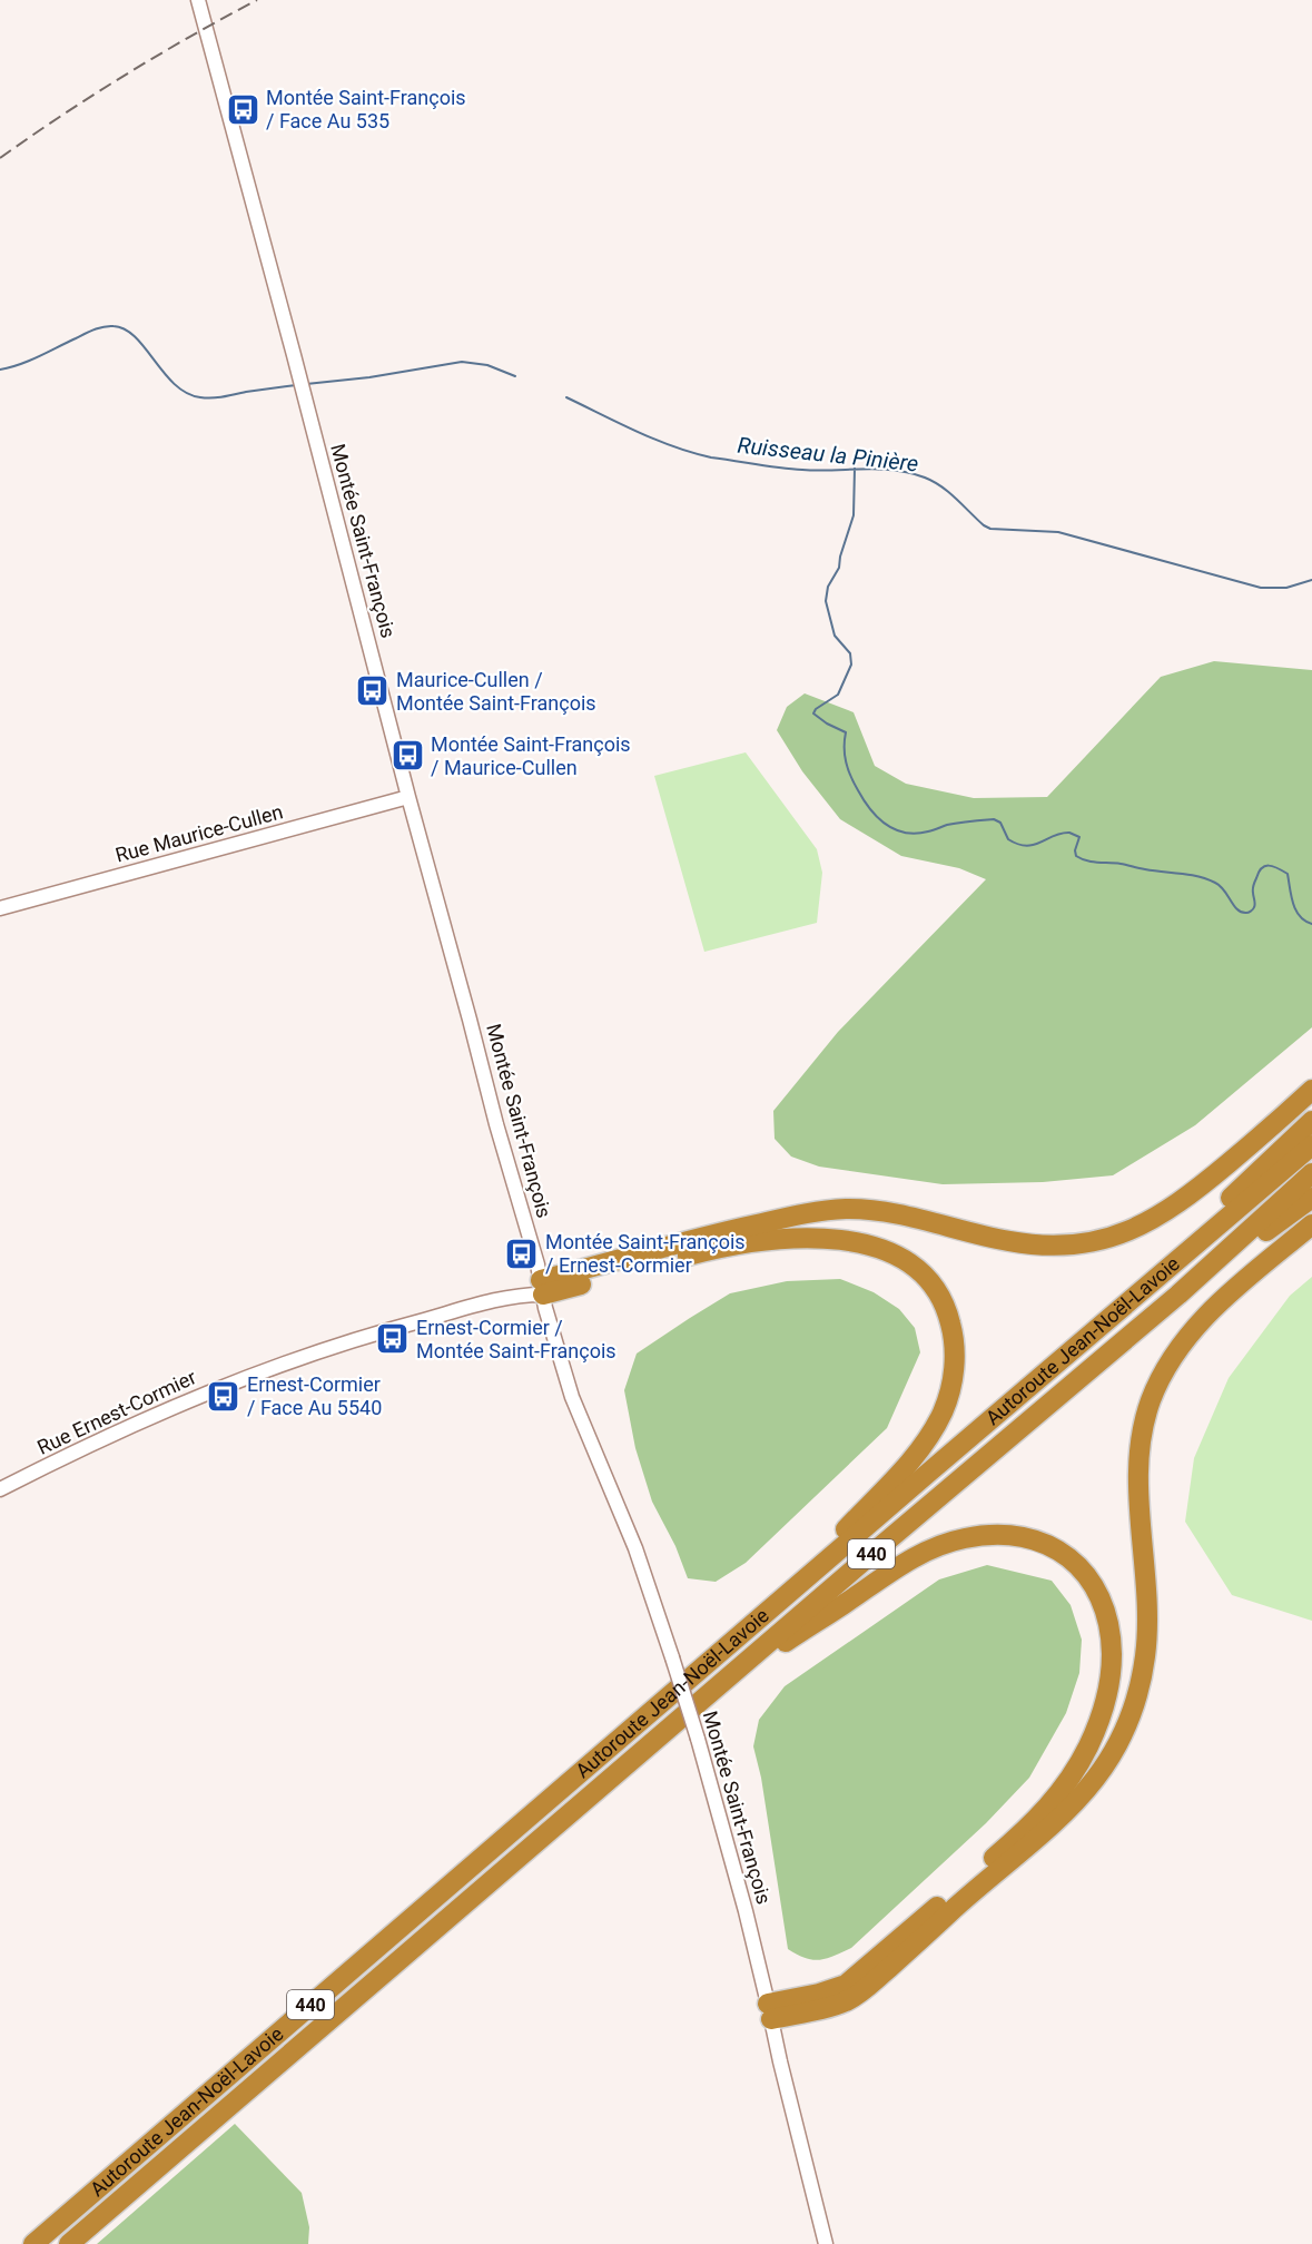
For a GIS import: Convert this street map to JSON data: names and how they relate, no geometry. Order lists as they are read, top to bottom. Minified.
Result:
{"streets":{"highway":["Autoroute Jean-Noël-Lavoie","440"],"street":["Montée Saint-François","Rue Maurice-Cullen","Rue Ernest-Cormier"]},"crossings":[["Montée Saint-François","Rue Maurice-Cullen"],["Montée Saint-François","Rue Ernest-Cormier"]],"water":["Ruisseau la Pinière"],"places":{"bus stop":["Montée Saint-François / Face Au 535","Maurice-Cullen / Montée Saint-François","Montée Saint-François / Maurice-Cullen","Montée Saint-François / Ernest-Cormier","Ernest-Cormier / Montée Saint-François","Ernest-Cormier / Face Au 5540"]}}
